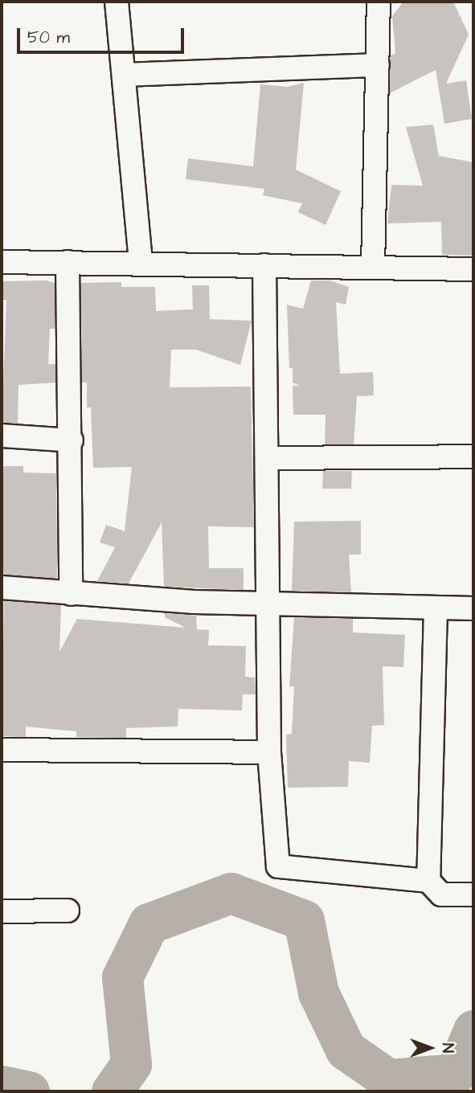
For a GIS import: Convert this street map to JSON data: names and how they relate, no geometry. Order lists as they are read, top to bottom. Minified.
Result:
{"scale_bar":"50 m","north":"right"}
